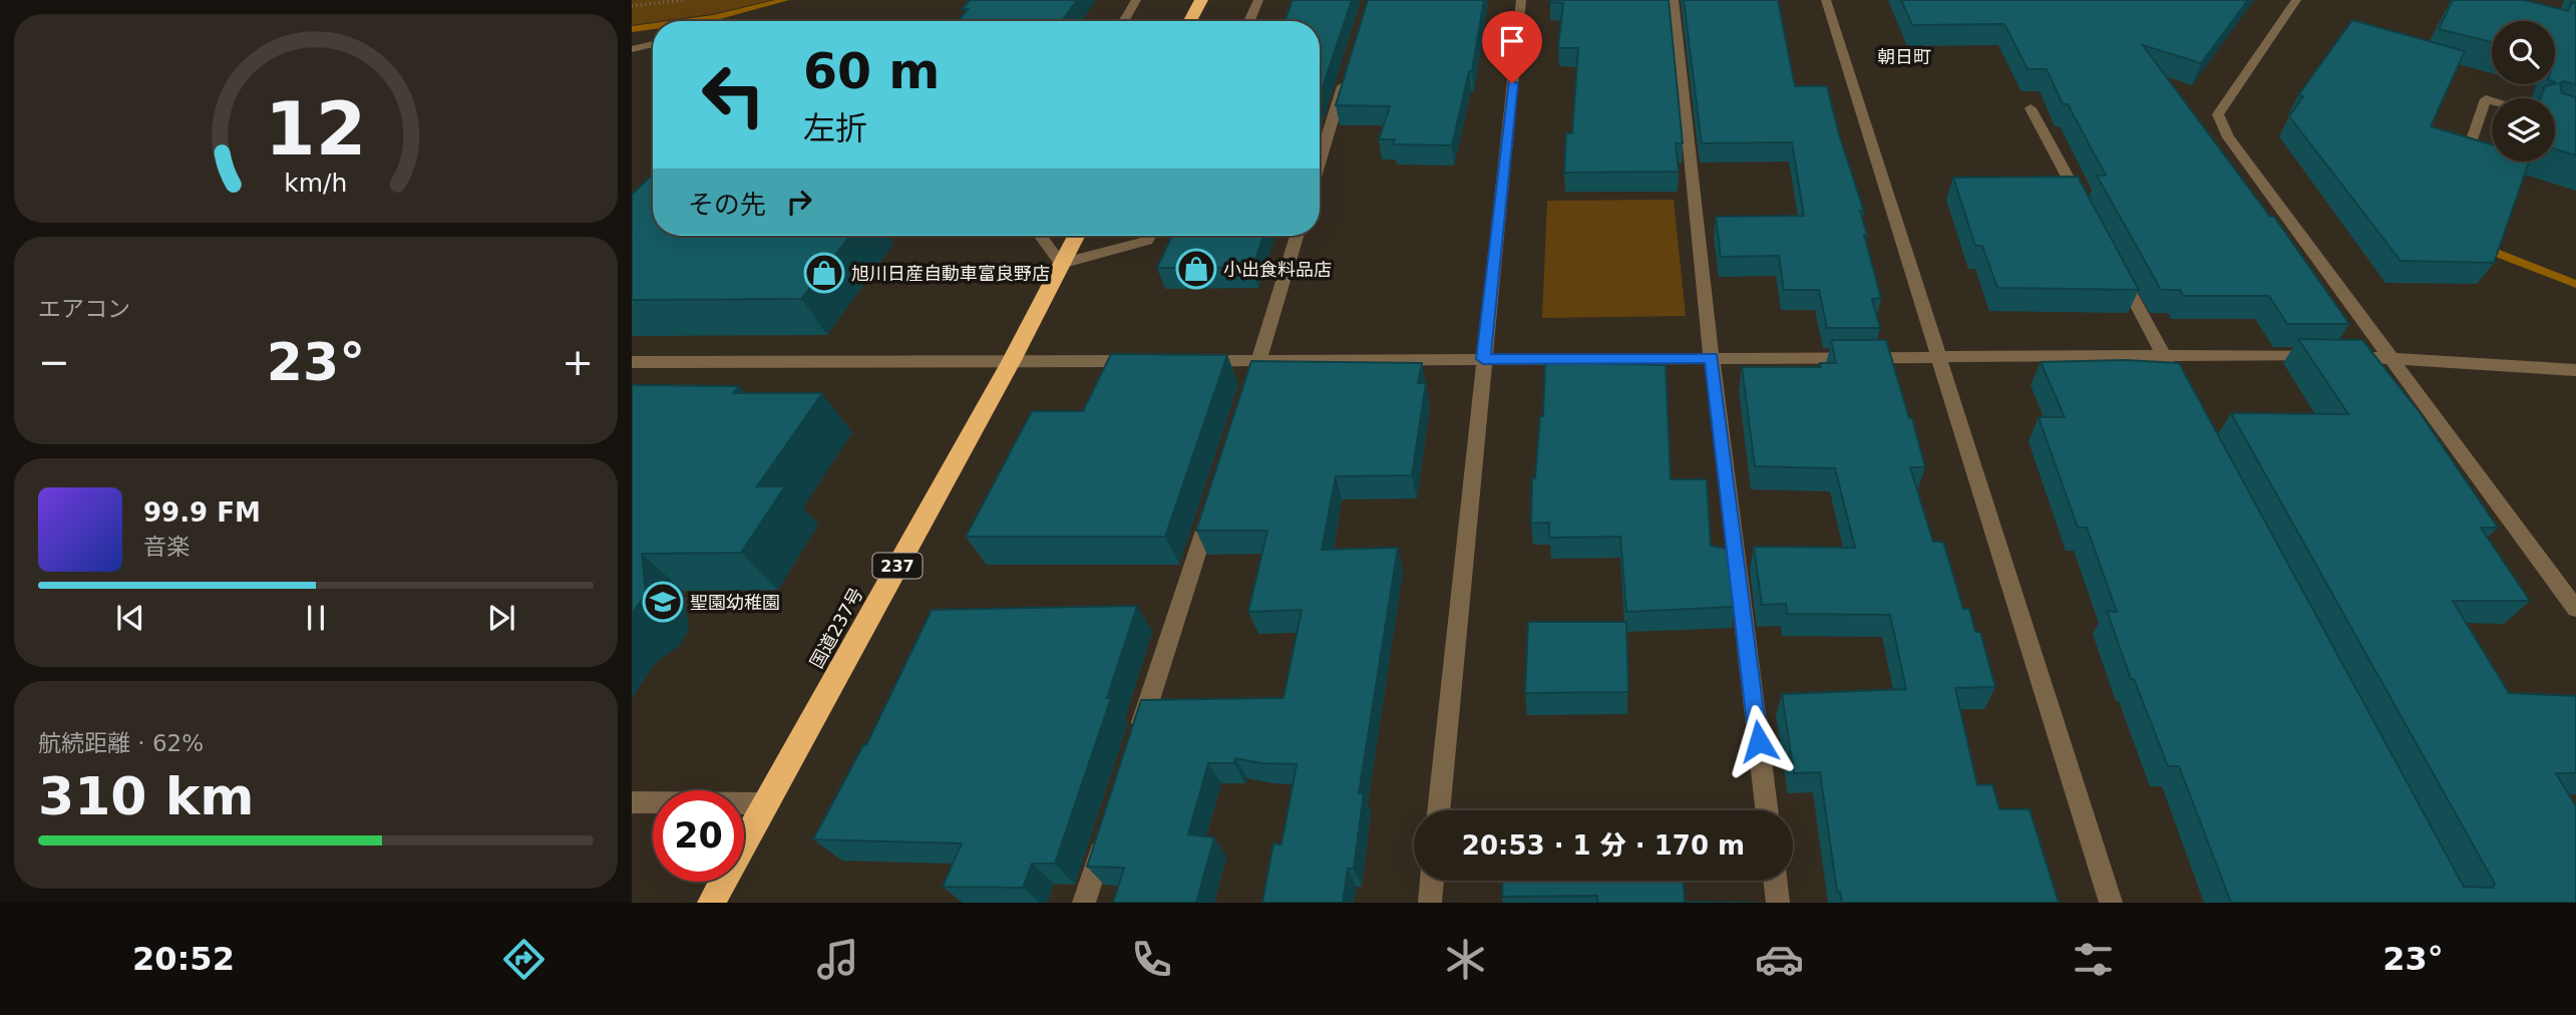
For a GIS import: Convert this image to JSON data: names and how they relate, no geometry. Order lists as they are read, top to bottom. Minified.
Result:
{"streets":{"highway":["237","国道237号"]},"districts":["朝日町"],"places":{"shop":["小出食料品店","旭川日産自動車富良野店"],"school or university":["聖園幼稚園"]},"page":{"turn":["60 m","左折"],"then":"その先","tile":["エアコン",["航続距離 · 62%","310 km"]],"heat":["−","23°","+"],"song":["99.9 FM","音楽"],"limit":"20","trip":"20:53 · 1 分 · 170 m","tabs":["20:52","23°"],"gauge":["12","km/h"]}}
